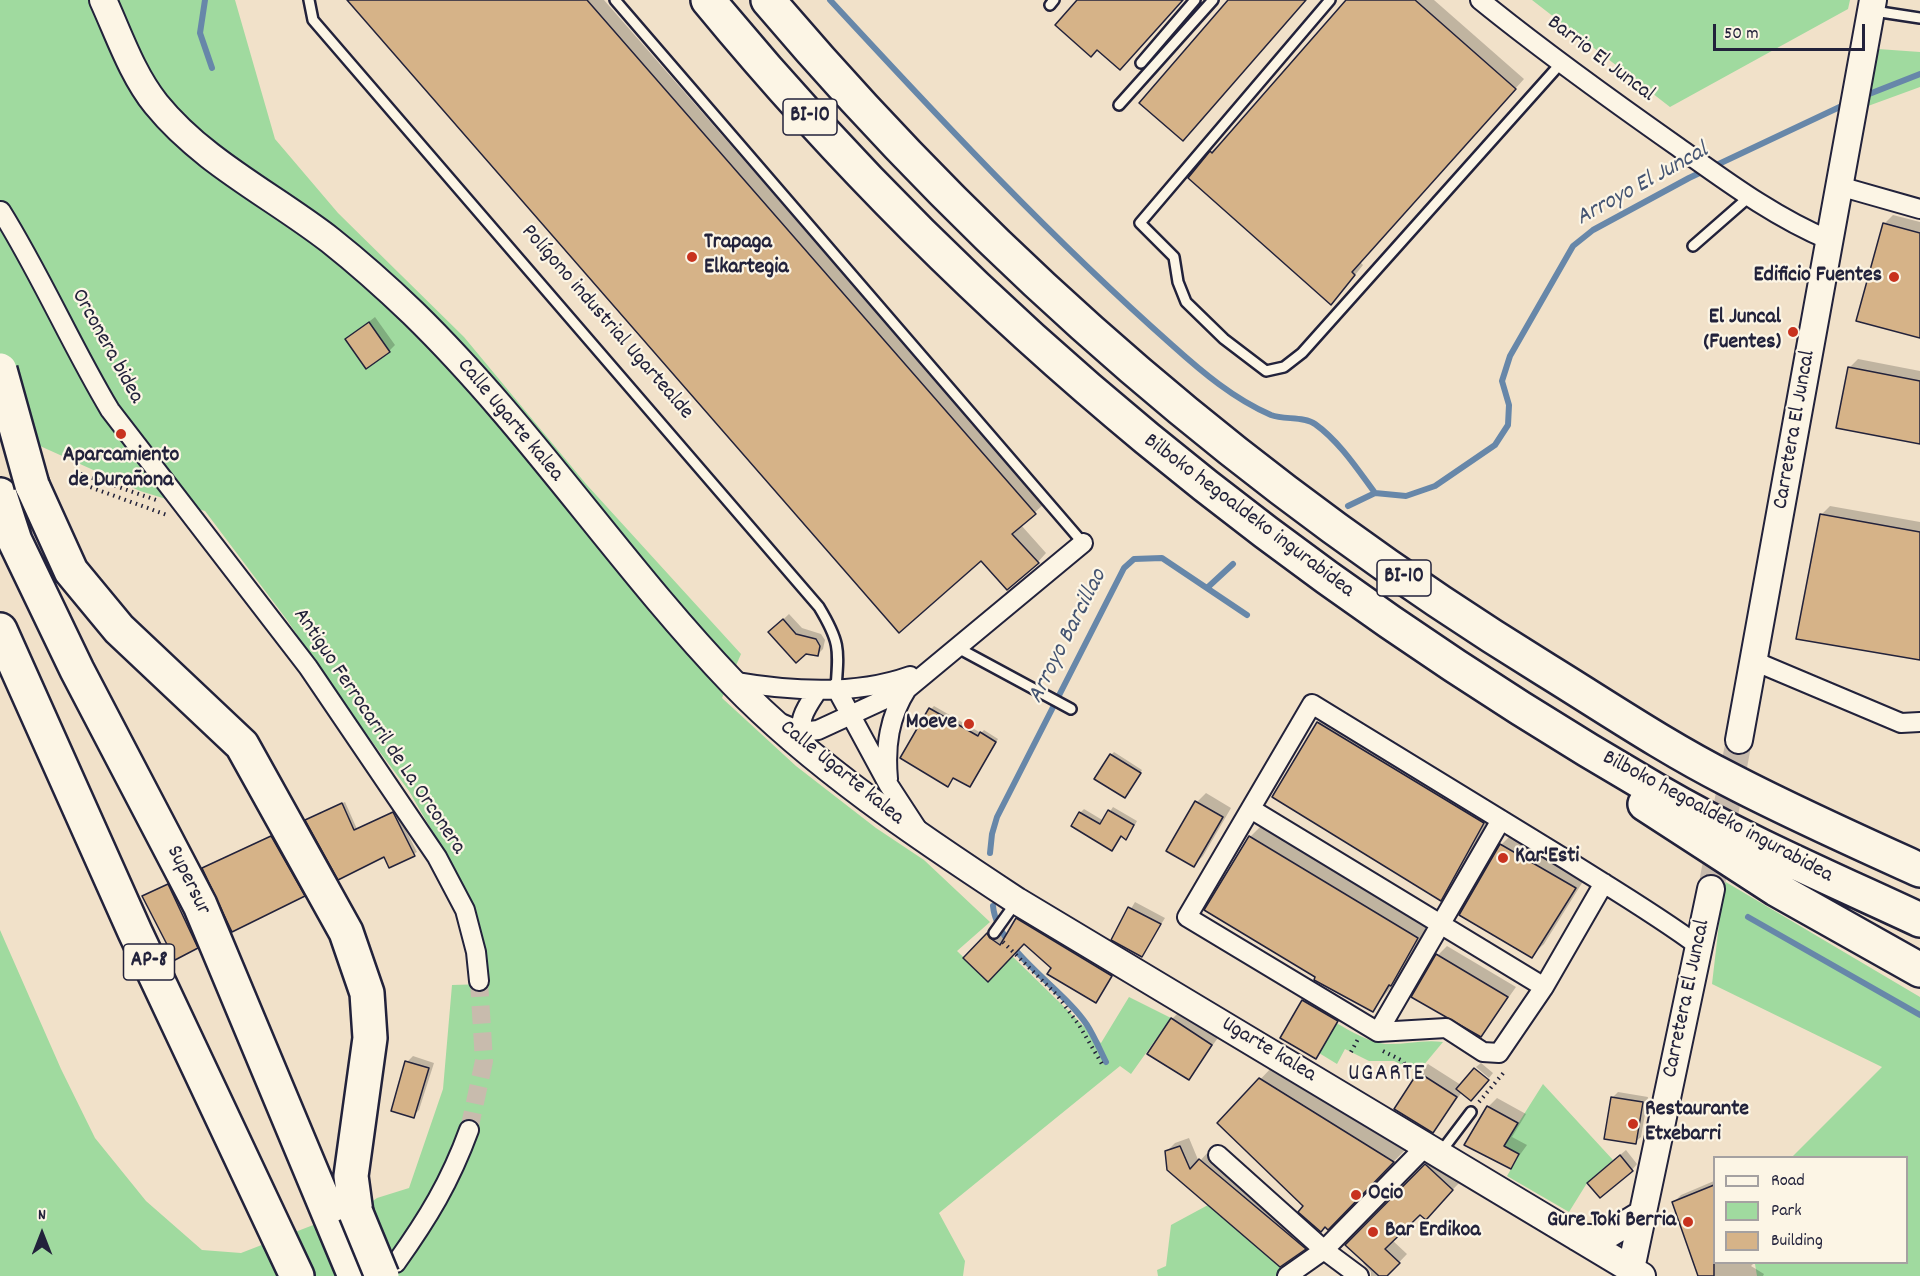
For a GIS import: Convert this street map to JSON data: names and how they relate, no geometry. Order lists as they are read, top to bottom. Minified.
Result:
{"streets":{"highway":["BI-10","Bilboko hegoaldeko ingurabidea","Supersur","AP-8"],"street":["Barrio El Juncal","Orconera bidea","Calle Ugarte kalea","Carretera El Juncal","Antiguo Ferrocarril de La Orconera","Ugarte kalea"],"lane":["Polígono industrial Ugartealde"]},"crossings":[["Barrio El Juncal","Carretera El Juncal"],["Orconera bidea","Antiguo Ferrocarril de La Orconera"],["Calle Ugarte kalea","Ugarte kalea"],["Carretera El Juncal","Ugarte kalea"]],"districts":["UGARTE"],"water":["Arroyo El Juncal","Arroyo Barcillao"],"places":["Trapaga Elkartegia","Edificio Fuentes","El Juncal (Fuentes)","Aparcamiento de Durañona","Moeve","Kar'Esti","Restaurante Etxebarri","Ocio","Gure Toki Berria","Bar Erdikoa"],"legend":["Road","Park","Building"],"scale_bar":"50 m","north":"top"}
